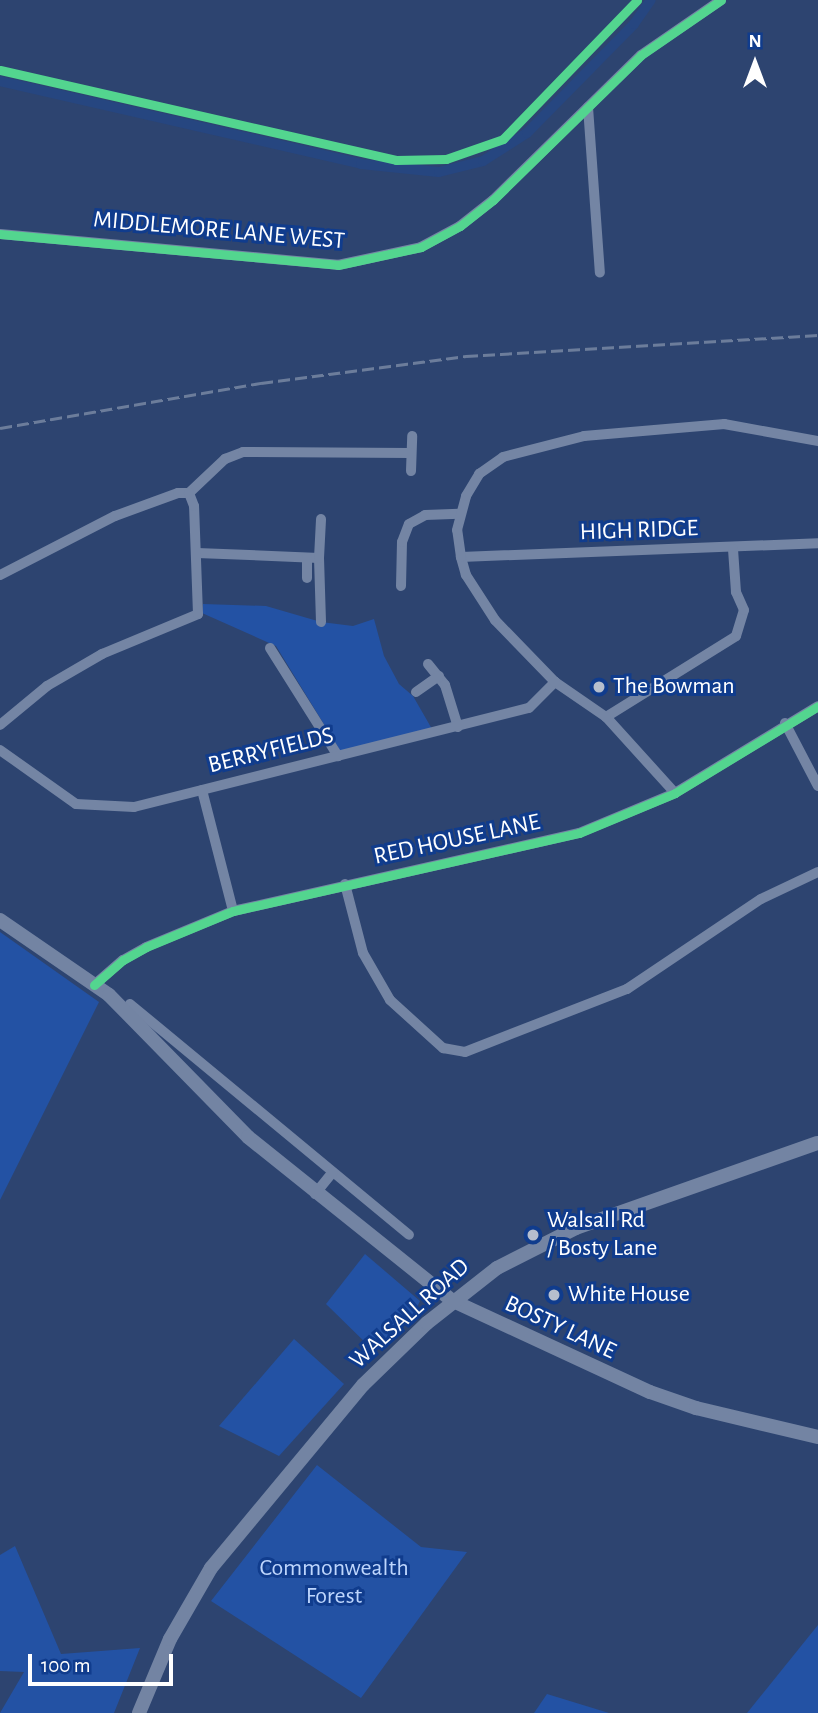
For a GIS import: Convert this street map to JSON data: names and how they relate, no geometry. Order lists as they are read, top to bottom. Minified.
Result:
{"streets":{"main road":["WALSALL ROAD","BOSTY LANE"],"street":["MIDDLEMORE LANE WEST","HIGH RIDGE","BERRYFIELDS","RED HOUSE LANE"]},"crossings":[["RED HOUSE LANE","BOSTY LANE"],["WALSALL ROAD","BOSTY LANE"]],"parks":["Commonwealth Forest"],"places":["The Bowman","Walsall Rd / Bosty Lane","White House"],"scale_bar":"100 m","north":"top"}
